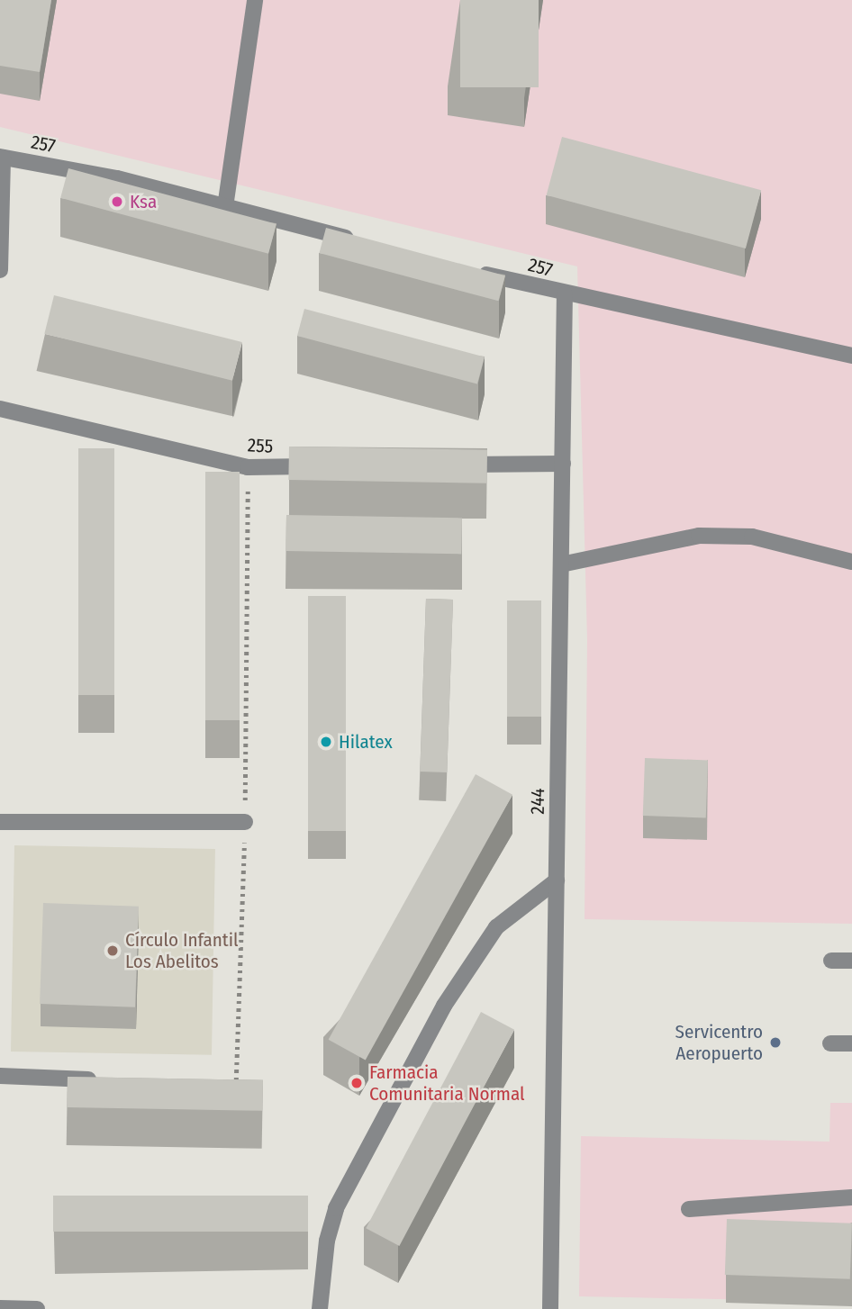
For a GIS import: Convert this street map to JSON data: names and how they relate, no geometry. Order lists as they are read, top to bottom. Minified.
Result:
{"streets":{"street":["257","255","244"]},"crossings":[["257","244"]],"places":["Ksa","Hilatex","Círculo Infantil Los Abelitos","Servicentro Aeropuerto","Farmacia Comunitaria Normal"]}
